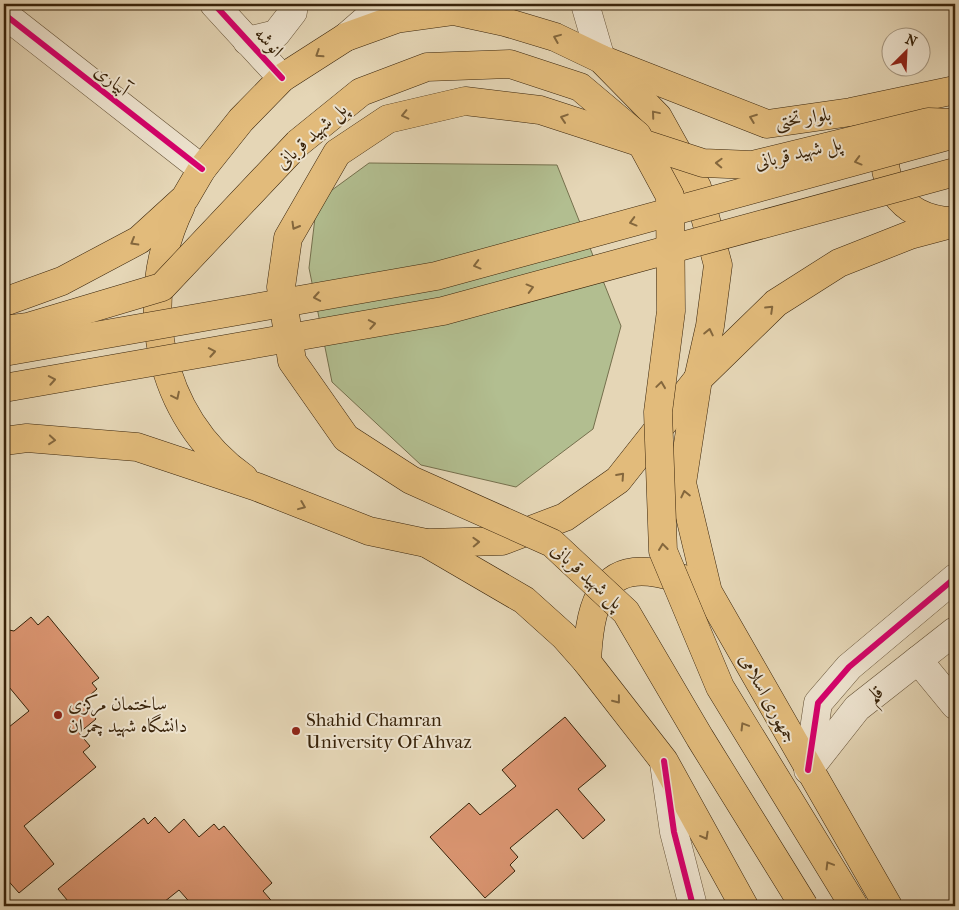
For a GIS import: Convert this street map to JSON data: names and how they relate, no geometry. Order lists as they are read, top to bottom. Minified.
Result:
{"streets":{"main road":["بلوار تختی","پل شهید قربانی","جمهوری اسلامی"],"street":["انوشه","آبیاری","قلم"]},"crossings":[["انوشه","بلوار تختی"],["آبیاری","بلوار تختی"],["بلوار تختی","جمهوری اسلامی"],["قلم","جمهوری اسلامی"]],"one_way":["جمهوری اسلامی"],"places":["ساختمان مرکزی دانشگاه شهید چمران","Shahid Chamran University Of Ahvaz"],"north":"top right"}
